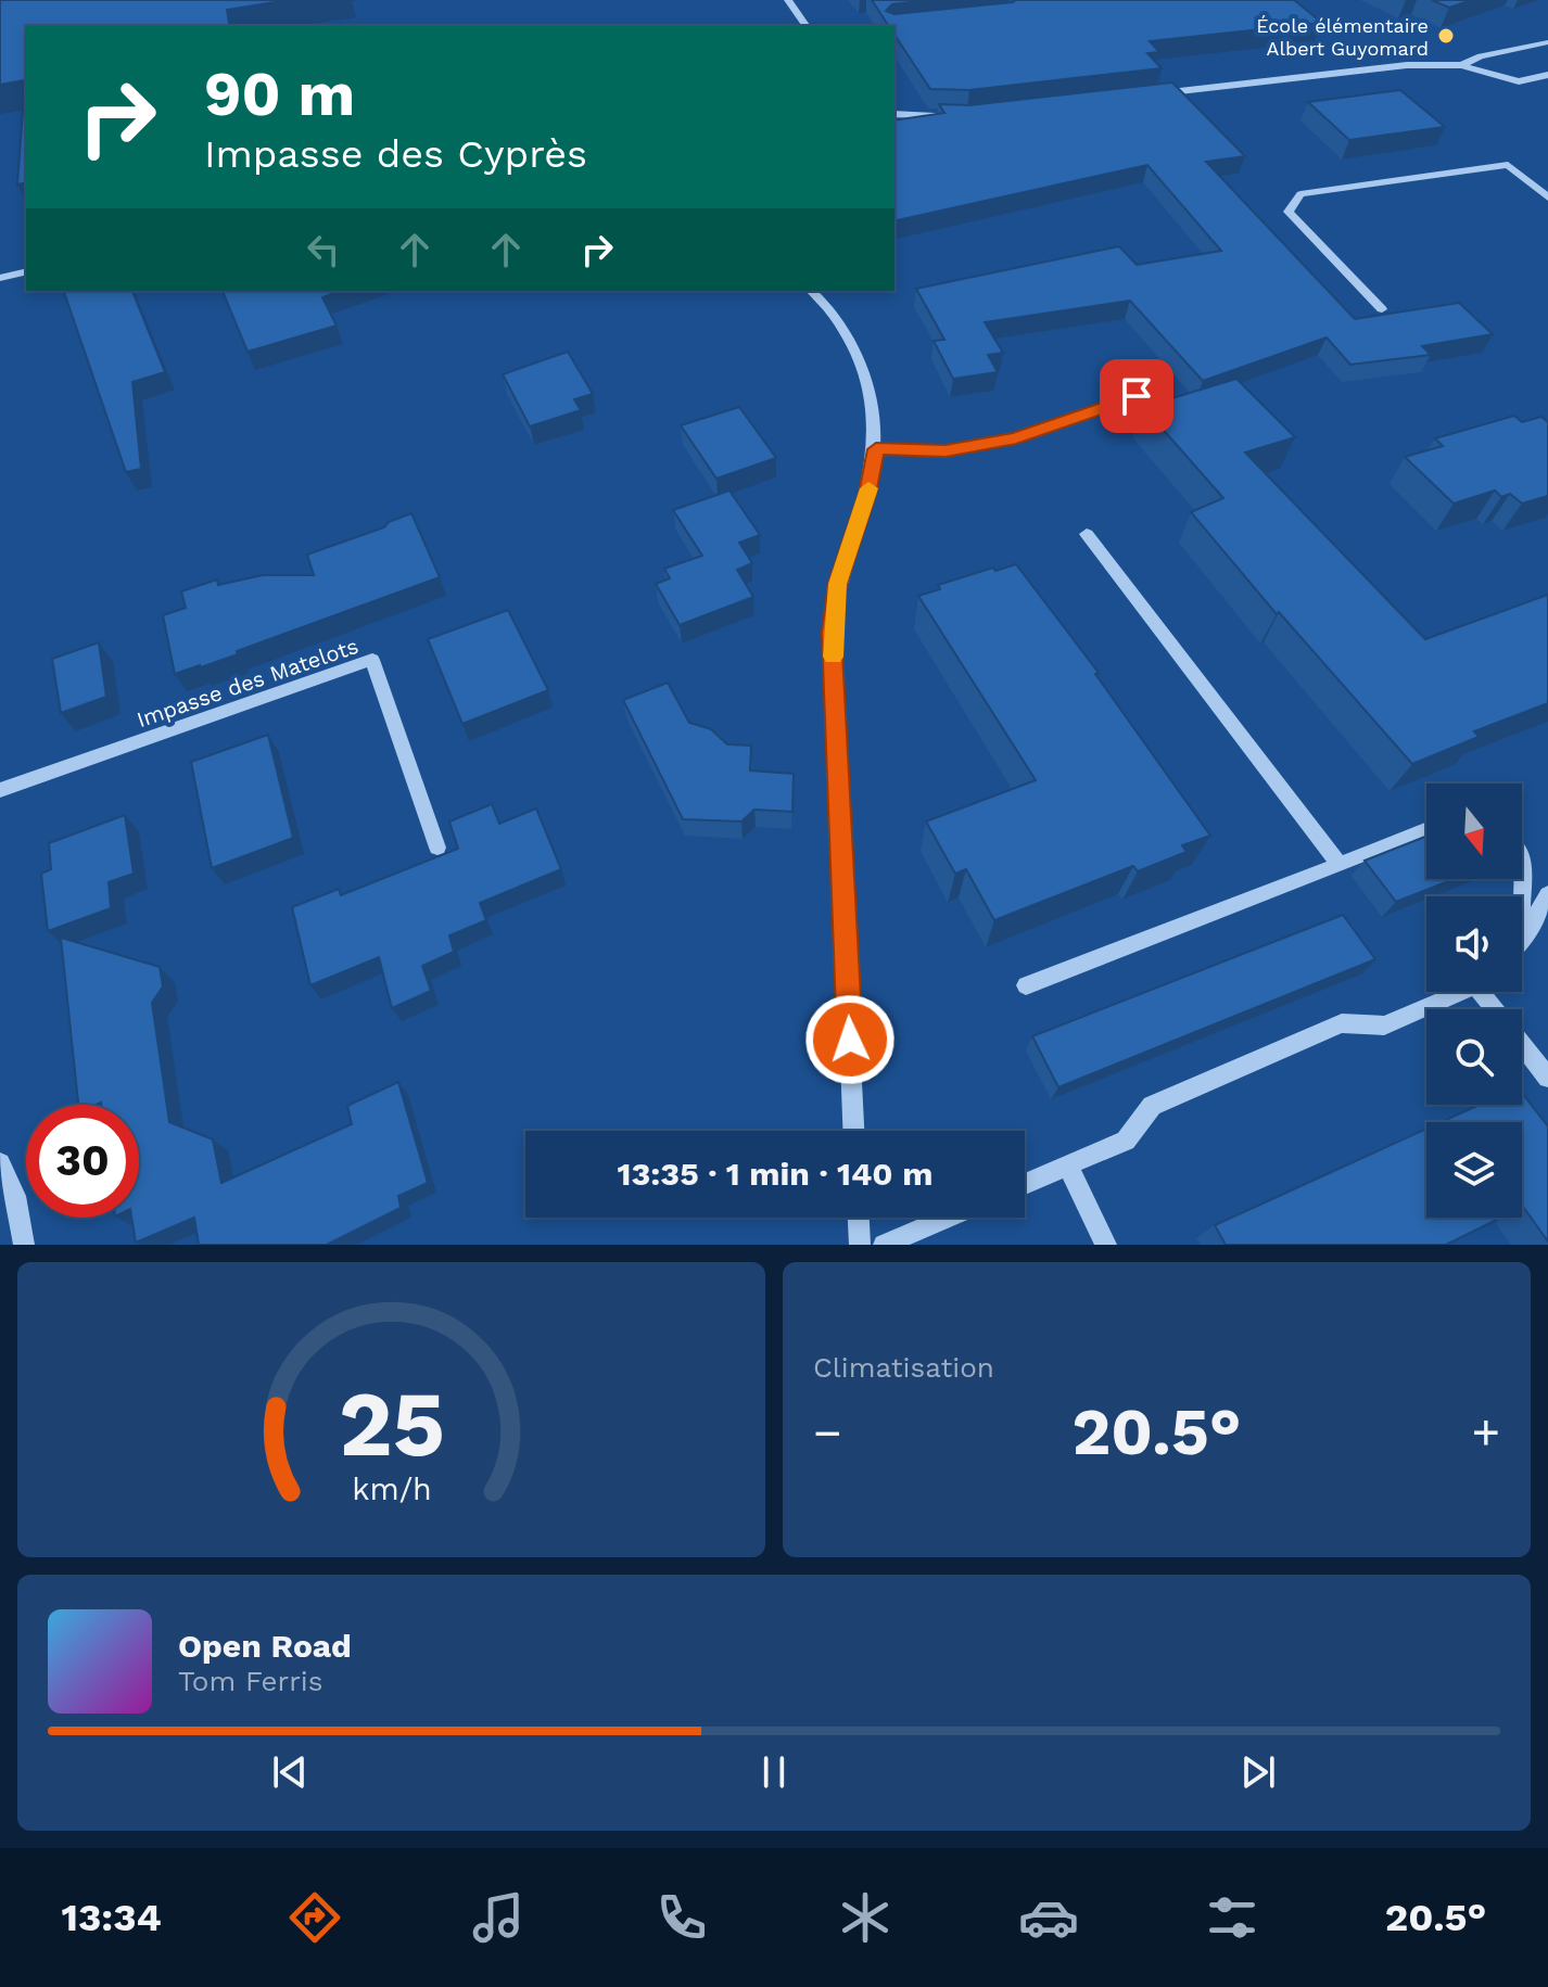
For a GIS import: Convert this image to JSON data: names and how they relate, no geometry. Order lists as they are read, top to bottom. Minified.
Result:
{"streets":{"street":["Impasse des Matelots"]},"places":["École élémentaire Albert Guyomard"],"north":"bottom","page":{"turn":["90 m","Impasse des Cyprès"],"limit":"30","trip":"13:35 · 1 min · 140 m","tile":"Climatisation","heat":["−","20.5°","+"],"song":["Open Road","Tom Ferris"],"tabs":["13:34","20.5°"],"gauge":["25","km/h"]}}
